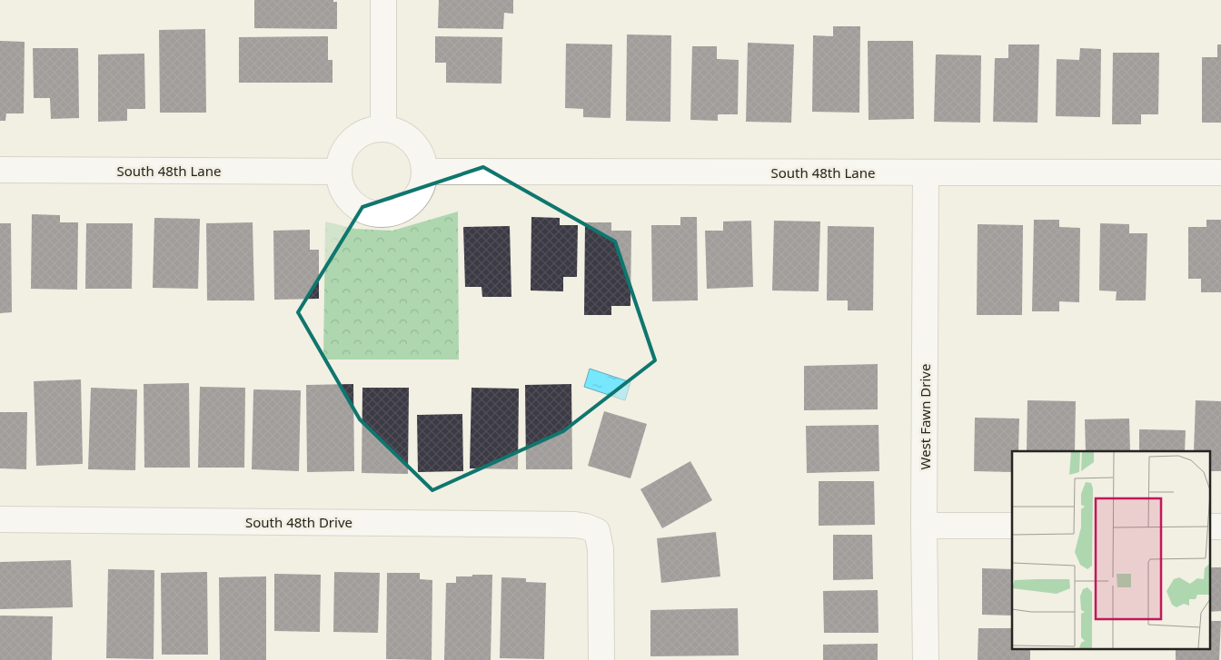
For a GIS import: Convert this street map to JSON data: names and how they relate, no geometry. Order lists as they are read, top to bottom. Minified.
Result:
{"streets":{"street":["South 48th Lane","West Fawn Drive","South 48th Drive"]},"crossings":[["South 48th Lane","West Fawn Drive"]]}
